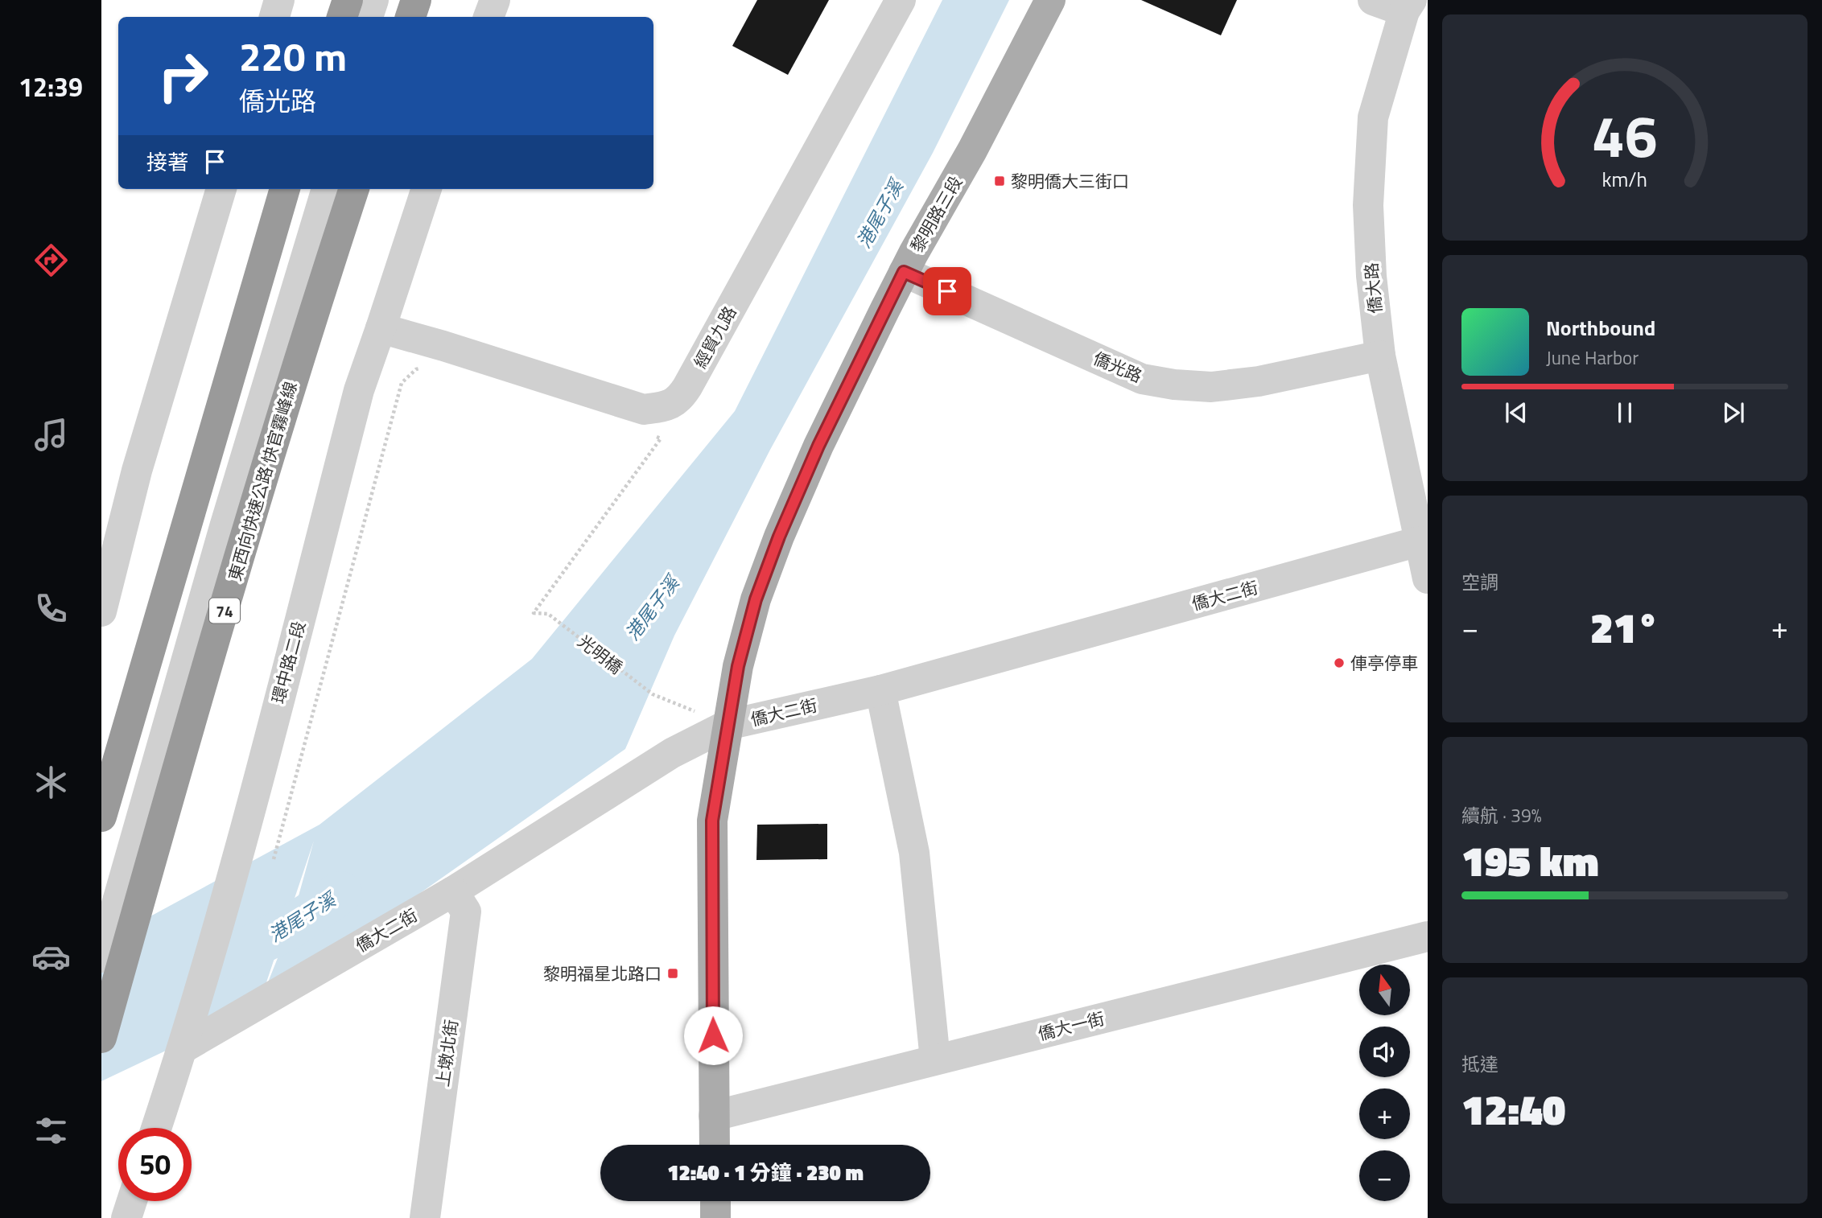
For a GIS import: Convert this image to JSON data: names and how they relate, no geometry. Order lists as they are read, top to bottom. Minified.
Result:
{"streets":{"highway":["東西向快速公路 快官霧峰線","74"],"main road":["黎明路三段"],"street":["僑大路","經貿九路","僑光路","僑大二街","環中路二段","僑大一街","上墩北街"],"path":["光明橋"]},"crossings":[["黎明路三段","僑光路"],["黎明路三段","僑大二街"],["黎明路三段","僑大一街"],["僑大路","僑光路"],["僑大路","僑大二街"],["經貿九路","環中路二段"],["僑大二街","環中路二段"],["僑大二街","上墩北街"]],"water":["港尾子溪"],"places":{"transit":["黎明僑大三街口","黎明福星北路口"],"other":["俥亭停車"]},"north":"top","page":{"tabs":"12:39","turn":["220 m","僑光路"],"then":"接著","song":["Northbound","June Harbor"],"tile":["空調",["續航 · 39%","195 km"],["抵達","12:40"]],"heat":["−","21°","+"],"map_buttons":["+","−"],"limit":"50","trip":"12:40 · 1 分鐘 · 230 m","gauge":["46","km/h"]}}
